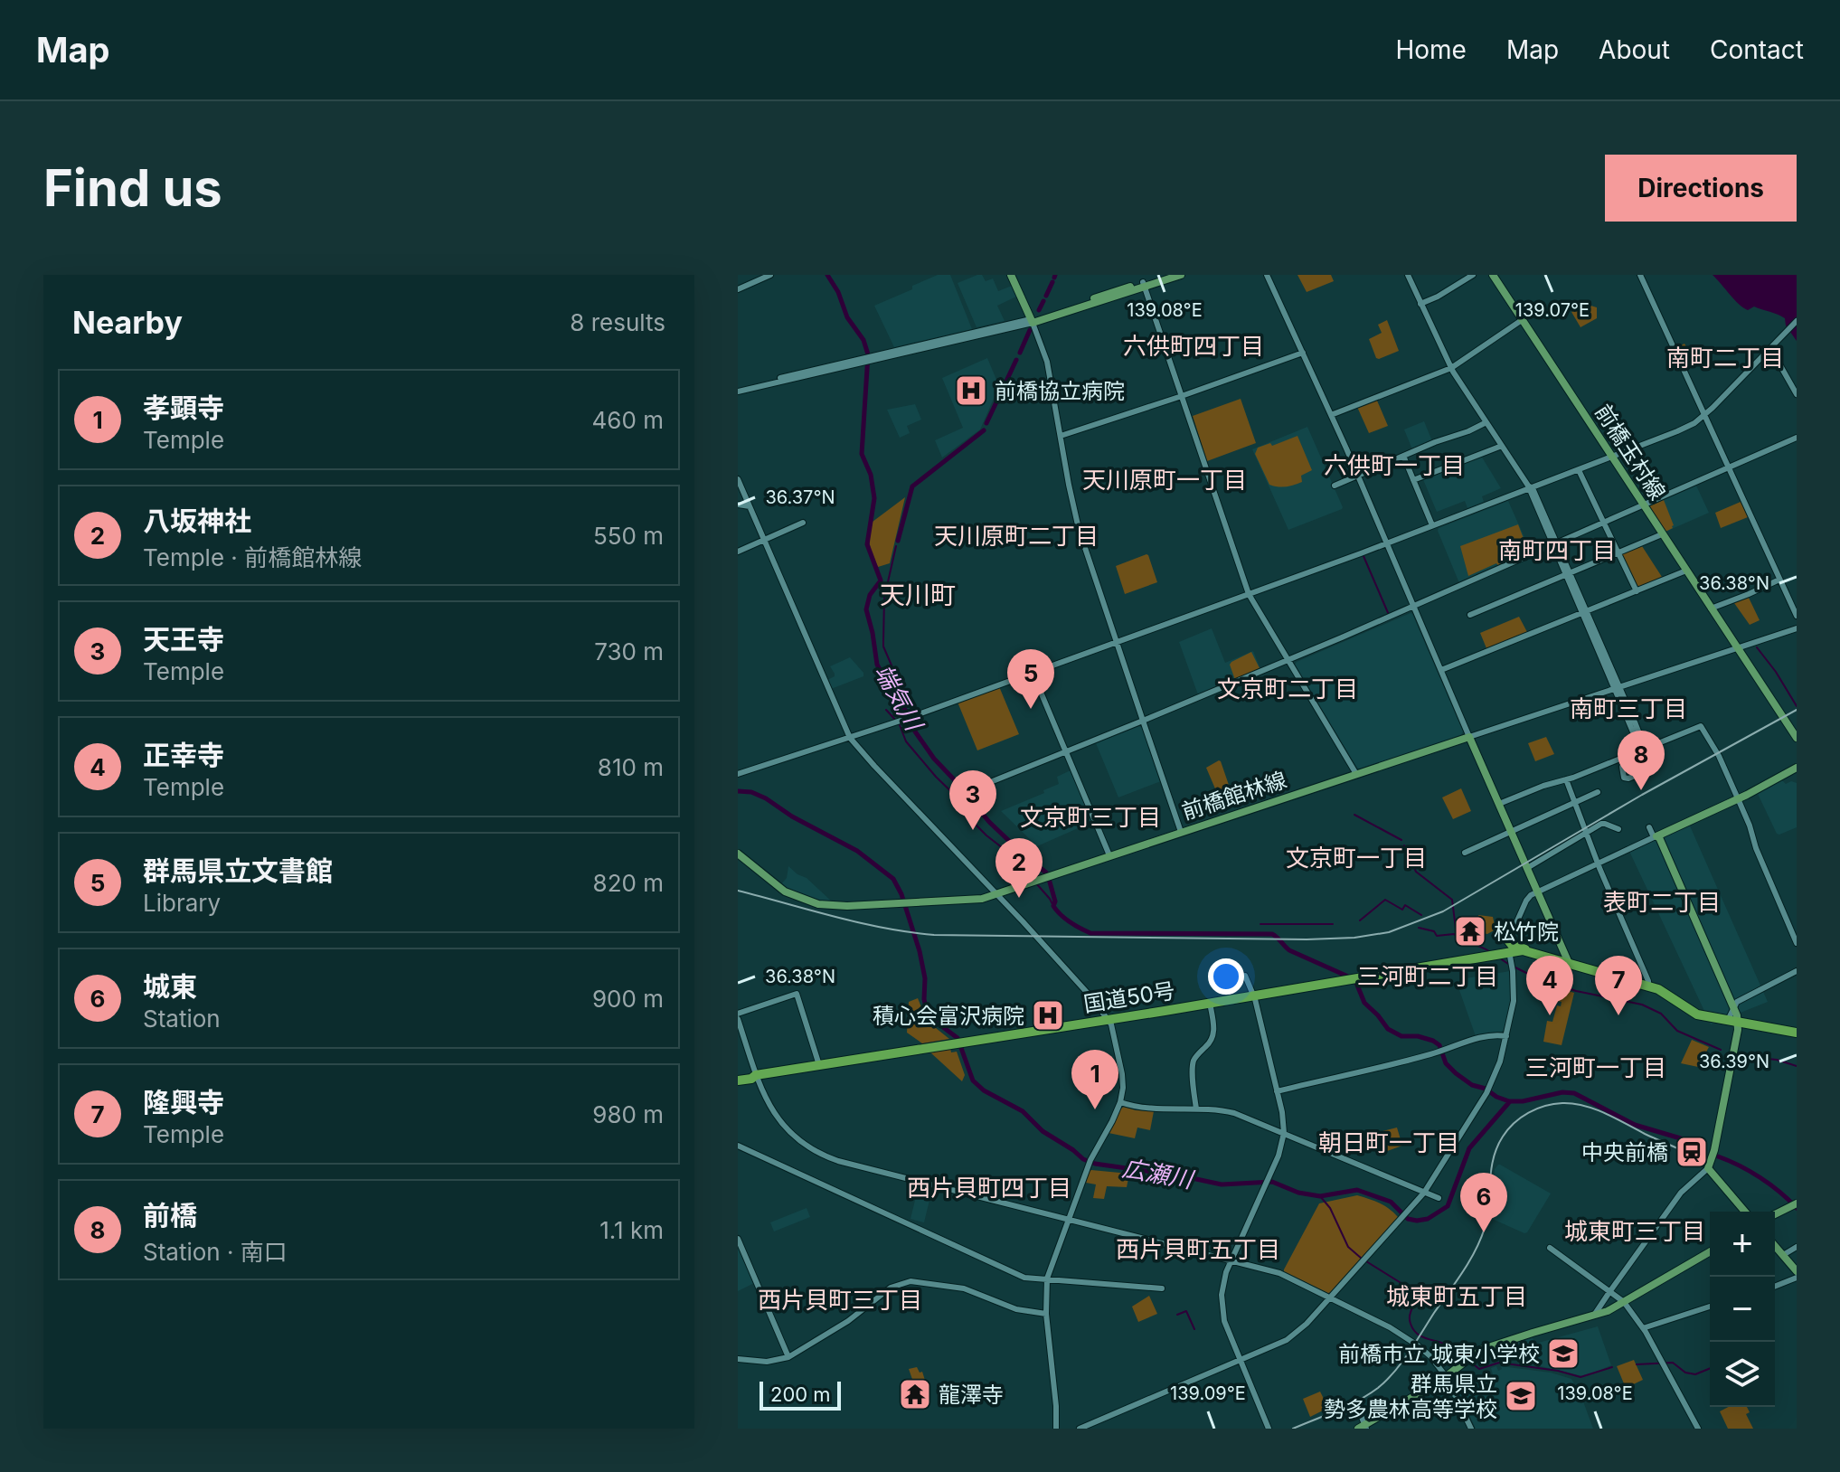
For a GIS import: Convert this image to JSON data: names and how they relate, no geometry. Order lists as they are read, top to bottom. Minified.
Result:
{"streets":{"highway":["国道50号"],"main road":["前橋玉村線","前橋館林線"]},"districts":["六供町四丁目","南町二丁目","六供町一丁目","天川原町一丁目","天川原町二丁目","南町四丁目","天川町","文京町二丁目","南町三丁目","文京町三丁目","文京町一丁目","表町二丁目","三河町二丁目","三河町一丁目","朝日町一丁目","西片貝町四丁目","城東町三丁目","西片貝町五丁目","城東町五丁目","西片貝町三丁目"],"water":["端気川","広瀬川"],"places":{"hospital":["前橋協立病院","積心会富沢病院"],"temple":["松竹院","龍澤寺"],"station":["中央前橋"],"school or university":["前橋市立 城東小学校","群馬県立 勢多農林高等学校"]},"scale_bar":"200 m","page":{"header":"Map","nav":["Home","Map","About","Contact"],"buttons":"Directions","title":"Find us","heading":["Nearby","8 results"],"list":[{"mark":"1","name":"孝顕寺","note":"Temple","value":"460 m"},{"mark":"2","name":"八坂神社","note":"Temple · 前橋館林線","value":"550 m"},{"mark":"3","name":"天王寺","note":"Temple","value":"730 m"},{"mark":"4","name":"正幸寺","note":"Temple","value":"810 m"},{"mark":"5","name":"群馬県立文書館","note":"Library","value":"820 m"},{"mark":"6","name":"城東","note":"Station","value":"900 m"},{"mark":"7","name":"隆興寺","note":"Temple","value":"980 m"},{"mark":"8","name":"前橋","note":"Station · 南口","value":"1.1 km"}],"pins":["5","8","3","2","4","7","1","6"],"map_buttons":["+","−"],"scale":"200 m"},"coordinates":["139.08°E","139.07°E","36.37°N","36.38°N","36.39°N","139.09°E"]}
